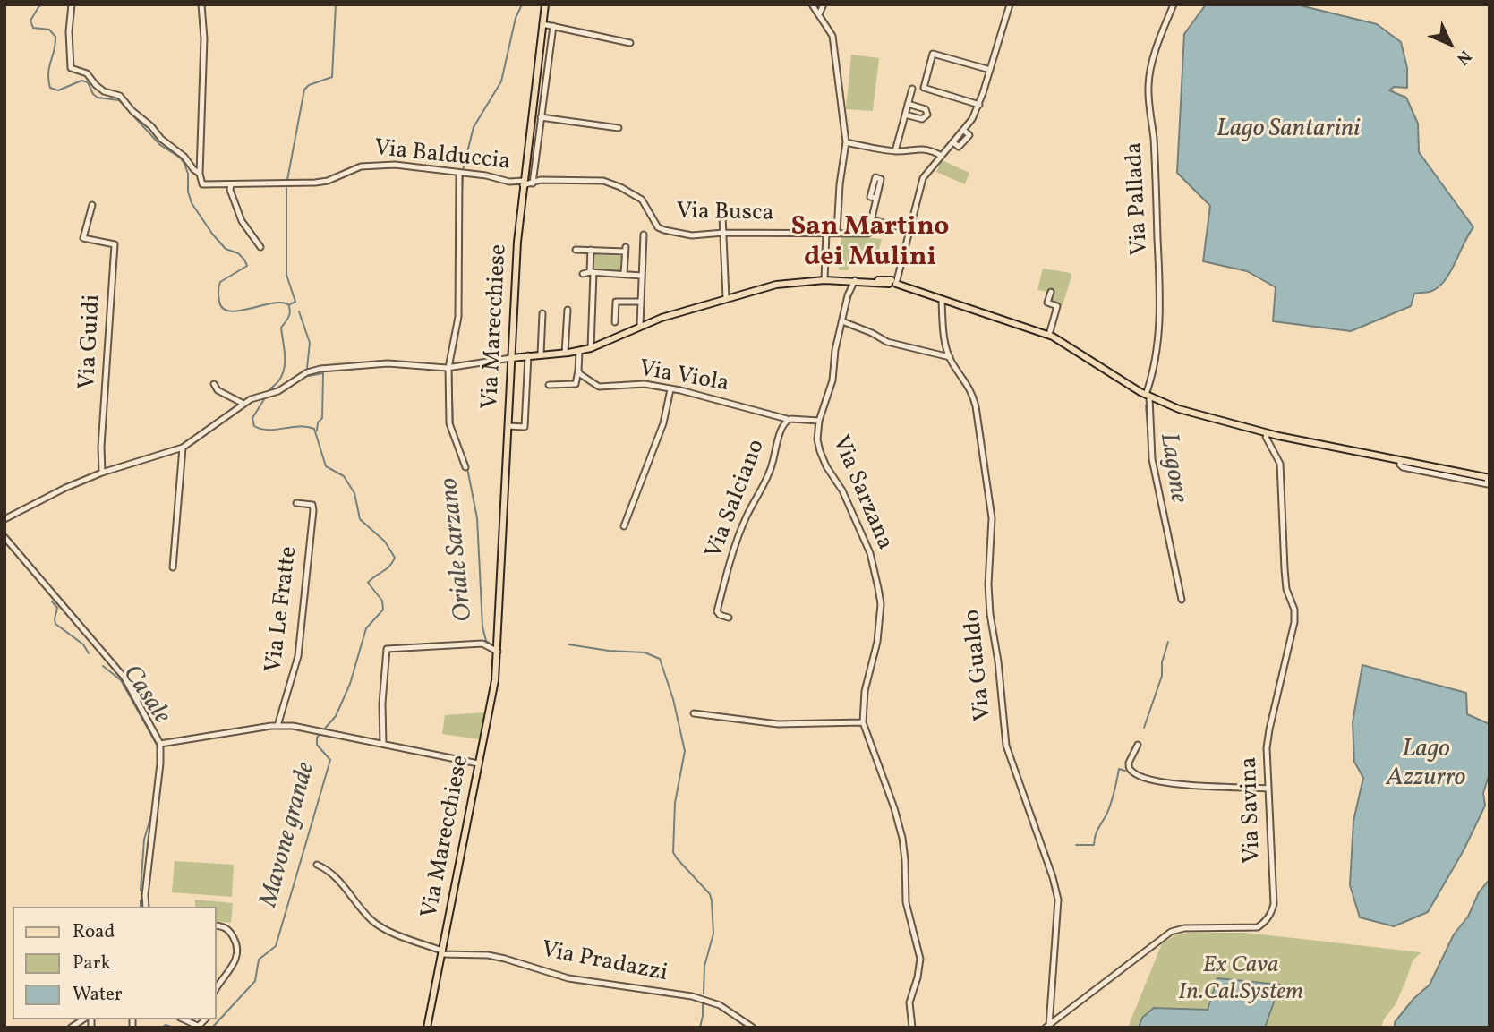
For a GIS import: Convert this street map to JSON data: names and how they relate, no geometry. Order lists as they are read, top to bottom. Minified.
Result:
{"streets":{"main road":["Via Marecchiese"],"street":["Via Balduccia","Via Pallada","Via Busca","Via Guidi","Via Viola","Via Sarzana","Via Salciano","Via Le Fratte","Via Gualdo","Via Savina","Via Pradazzi"]},"crossings":[["Via Balduccia","Via Busca"],["Via Balduccia","Via Marecchiese"],["Via Busca","Via Marecchiese"],["Via Marecchiese","Via Pradazzi"],["Via Viola","Via Salciano"],["Via Sarzana","Via Salciano"],["Via Gualdo","Via Savina"]],"districts":["San Martino dei Mulini"],"water":["Lago Santarini","Lagone","Oriale Sarzano","Casale","Lago Azzurro","Mavone grande"],"parks":["Ex Cava In.Cal.System"],"legend":["Road","Park","Water"],"north":"bottom right"}
